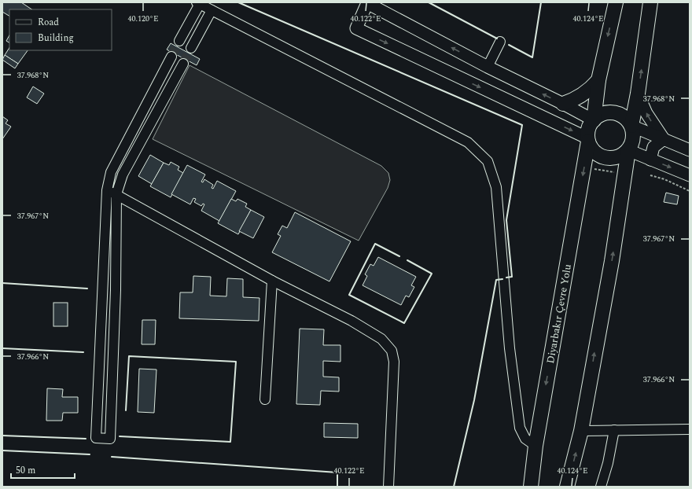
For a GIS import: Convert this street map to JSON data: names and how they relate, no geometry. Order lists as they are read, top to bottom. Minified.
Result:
{"streets":{"highway":["Diyarbakır Çevre Yolu"]},"legend":["Road","Building"],"scale_bar":"50 m","coordinates":["40.120°E","40.122°E","40.124°E","37.968°N","37.967°N","37.966°N"]}
